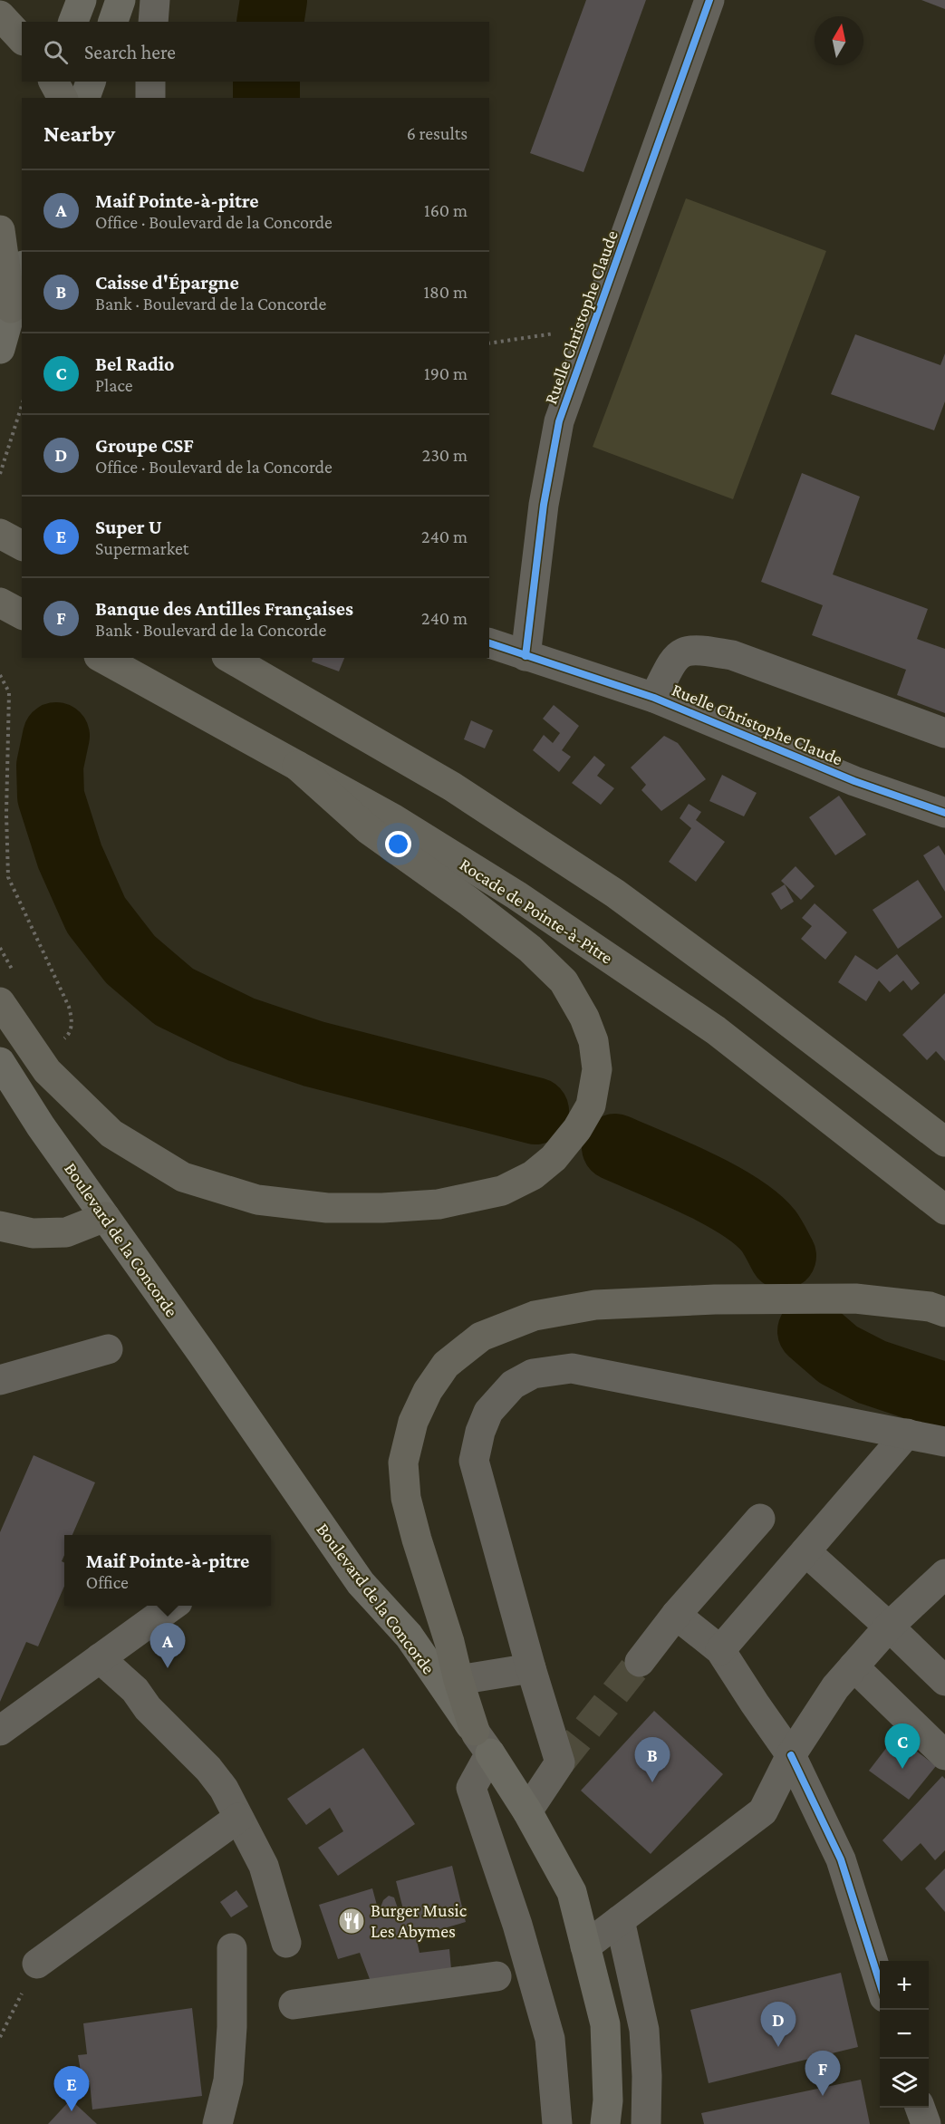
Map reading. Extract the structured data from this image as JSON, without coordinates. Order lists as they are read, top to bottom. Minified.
{"streets":{"highway":["Rocade de Pointe-à-Pitre"],"main road":["Boulevard de la Concorde"],"street":["Ruelle Christophe Claude"]},"places":{"restaurant":["Burger Music Les Abymes"]},"north":"top","page":{"search":"Search here","heading":["Nearby","6 results"],"list":[{"mark":"A","name":"Maif Pointe-à-pitre","note":"Office · Boulevard de la Concorde","value":"160 m"},{"mark":"B","name":"Caisse d'Épargne","note":"Bank · Boulevard de la Concorde","value":"180 m"},{"mark":"C","name":"Bel Radio","note":"Place","value":"190 m"},{"mark":"D","name":"Groupe CSF","note":"Office · Boulevard de la Concorde","value":"230 m"},{"mark":"E","name":"Super U","note":"Supermarket","value":"240 m"},{"mark":"F","name":"Banque des Antilles Françaises","note":"Bank · Boulevard de la Concorde","value":"240 m"}],"popup":["Maif Pointe-à-pitre","Office"],"pins":["A","C","B","D","F","E"],"map_buttons":["+","−"]}}
